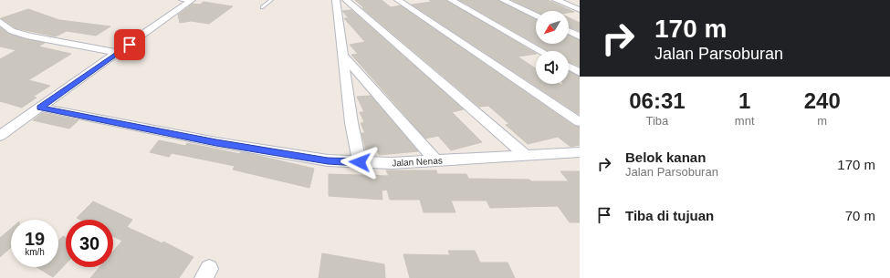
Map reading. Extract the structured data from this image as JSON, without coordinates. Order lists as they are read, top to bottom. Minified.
{"streets":{"street":["Jalan Nenas"]},"north":"bottom left","page":{"turn":["170 m","Jalan Parsoburan"],"eta":["06:31","Tiba","1","mnt","240","m"],"list":[{"name":"Belok kanan","note":"Jalan Parsoburan","value":"170 m"},{"name":"Tiba di tujuan","value":"70 m"}],"speed":"19 km/h","limit":"30"}}
